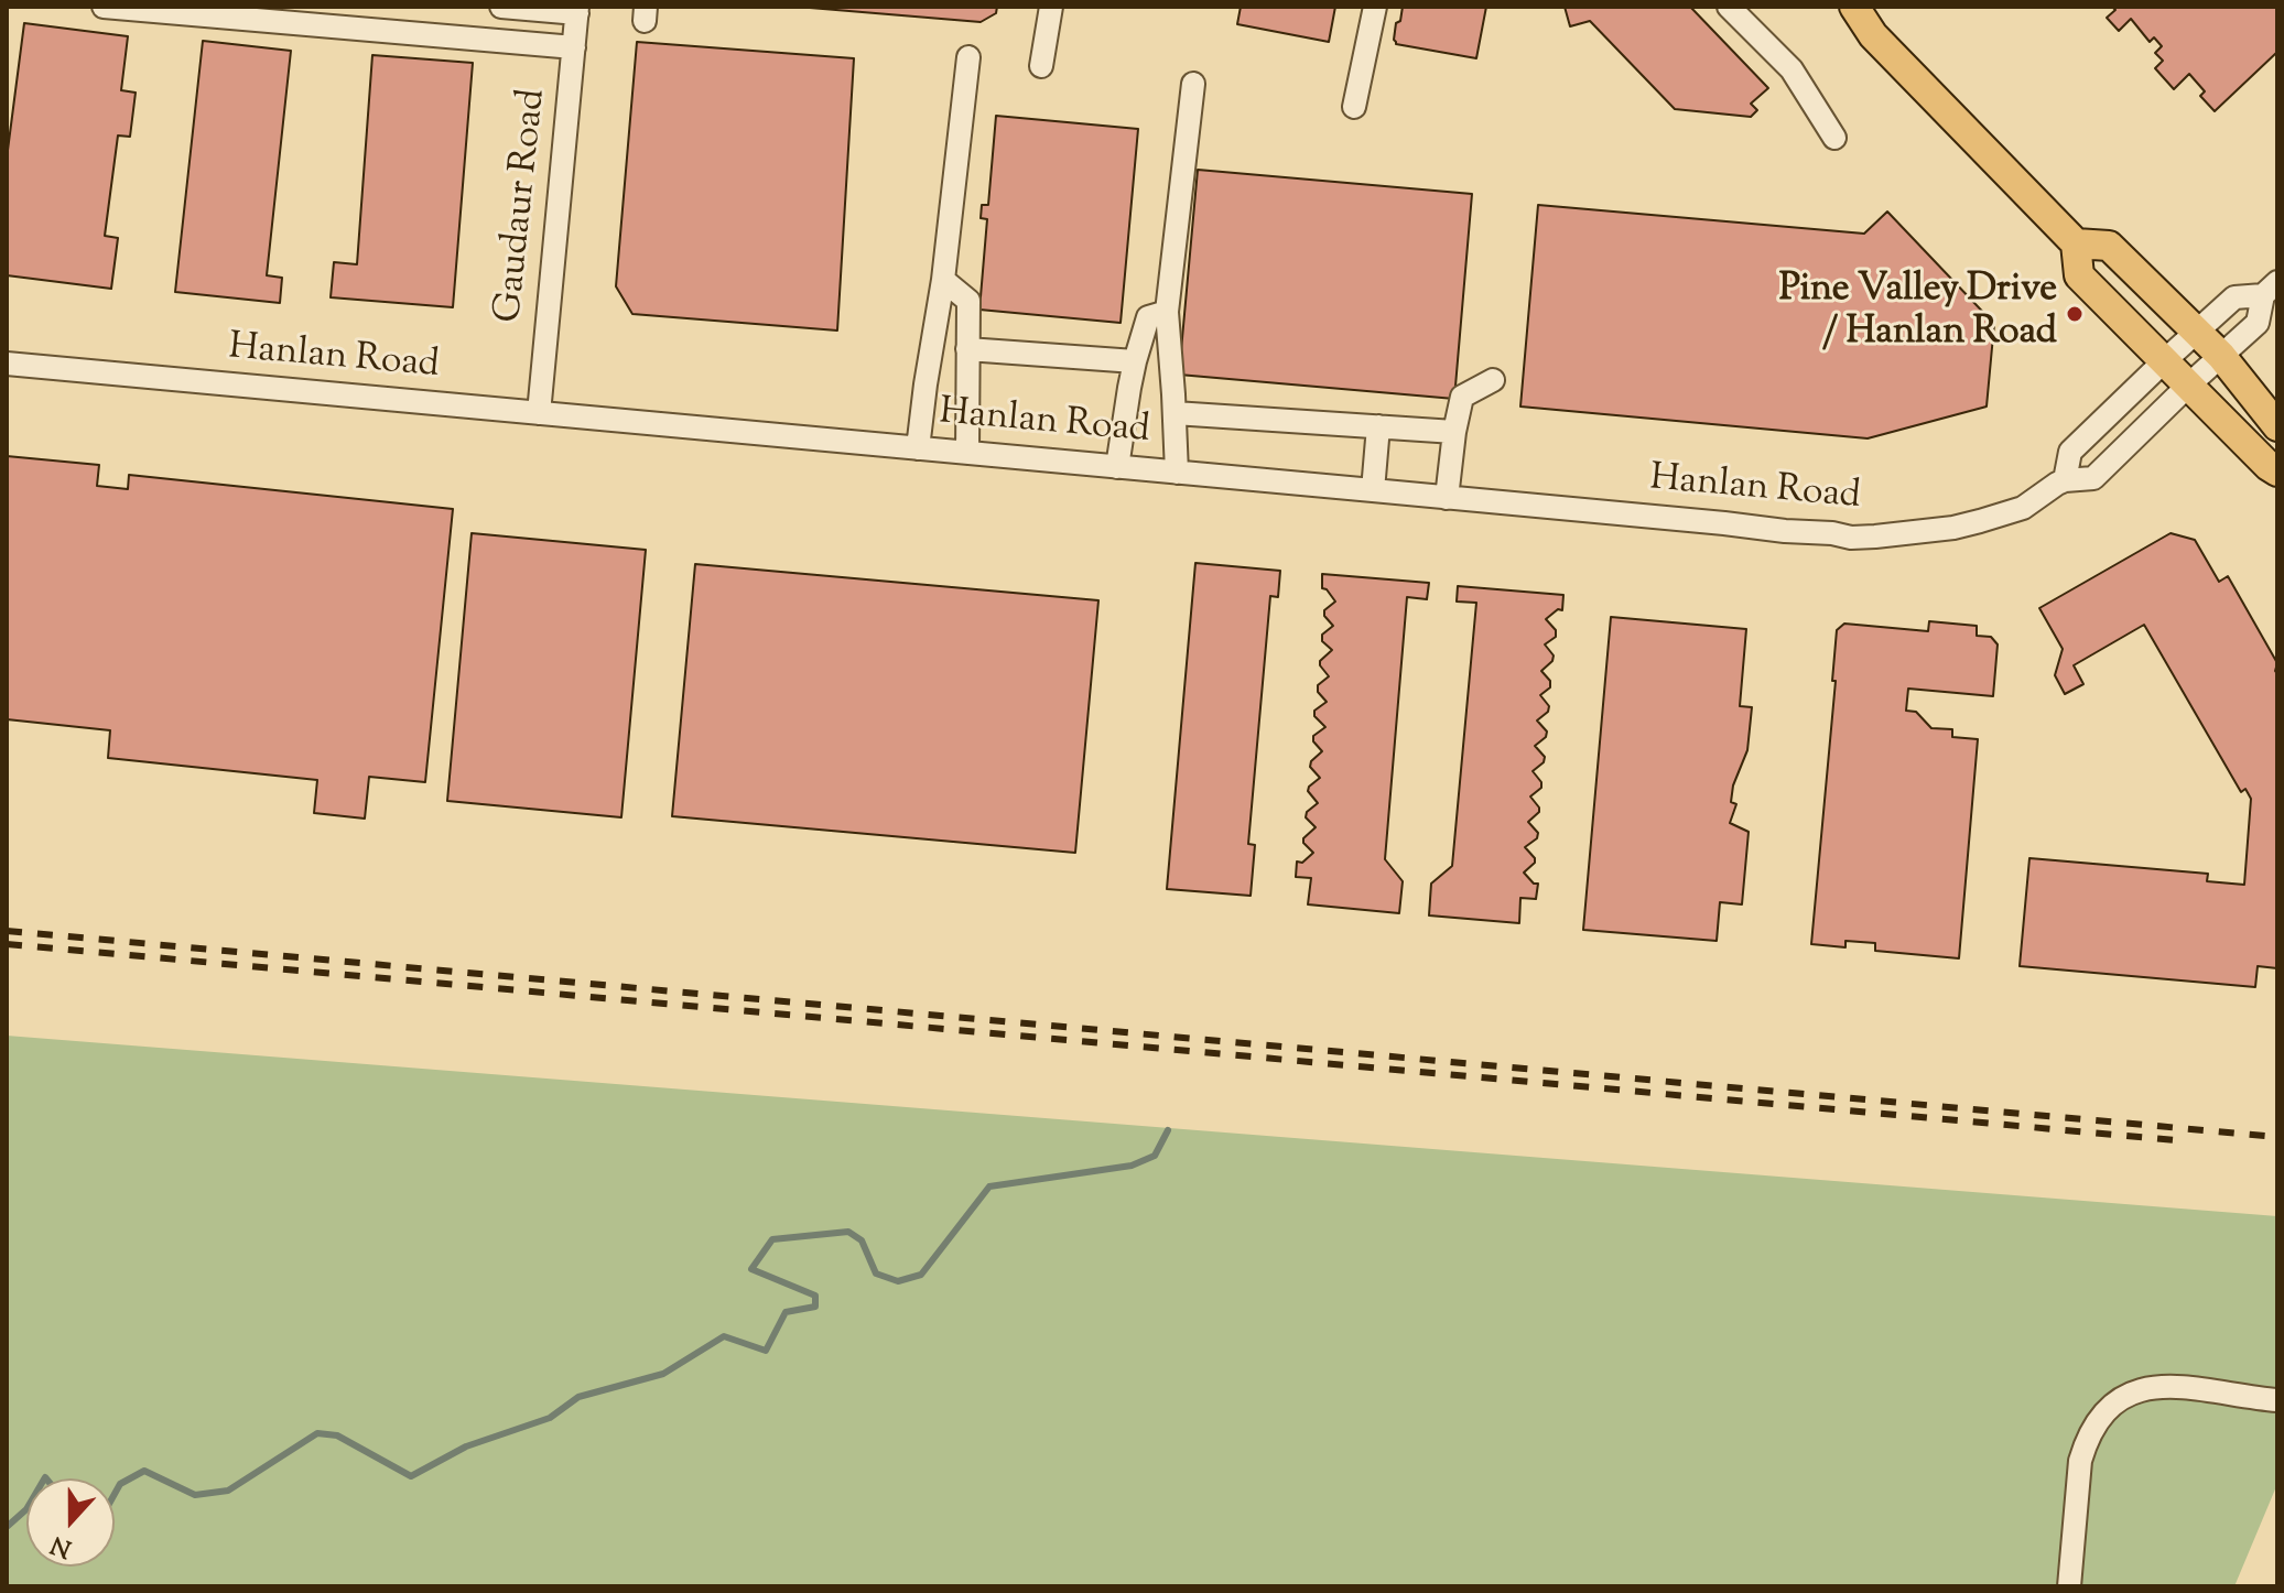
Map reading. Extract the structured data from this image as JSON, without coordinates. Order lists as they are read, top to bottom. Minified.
{"streets":{"street":["Gaudaur Road","Hanlan Road"]},"crossings":[["Gaudaur Road","Hanlan Road"]],"places":["Pine Valley Drive / Hanlan Road"],"north":"bottom"}
